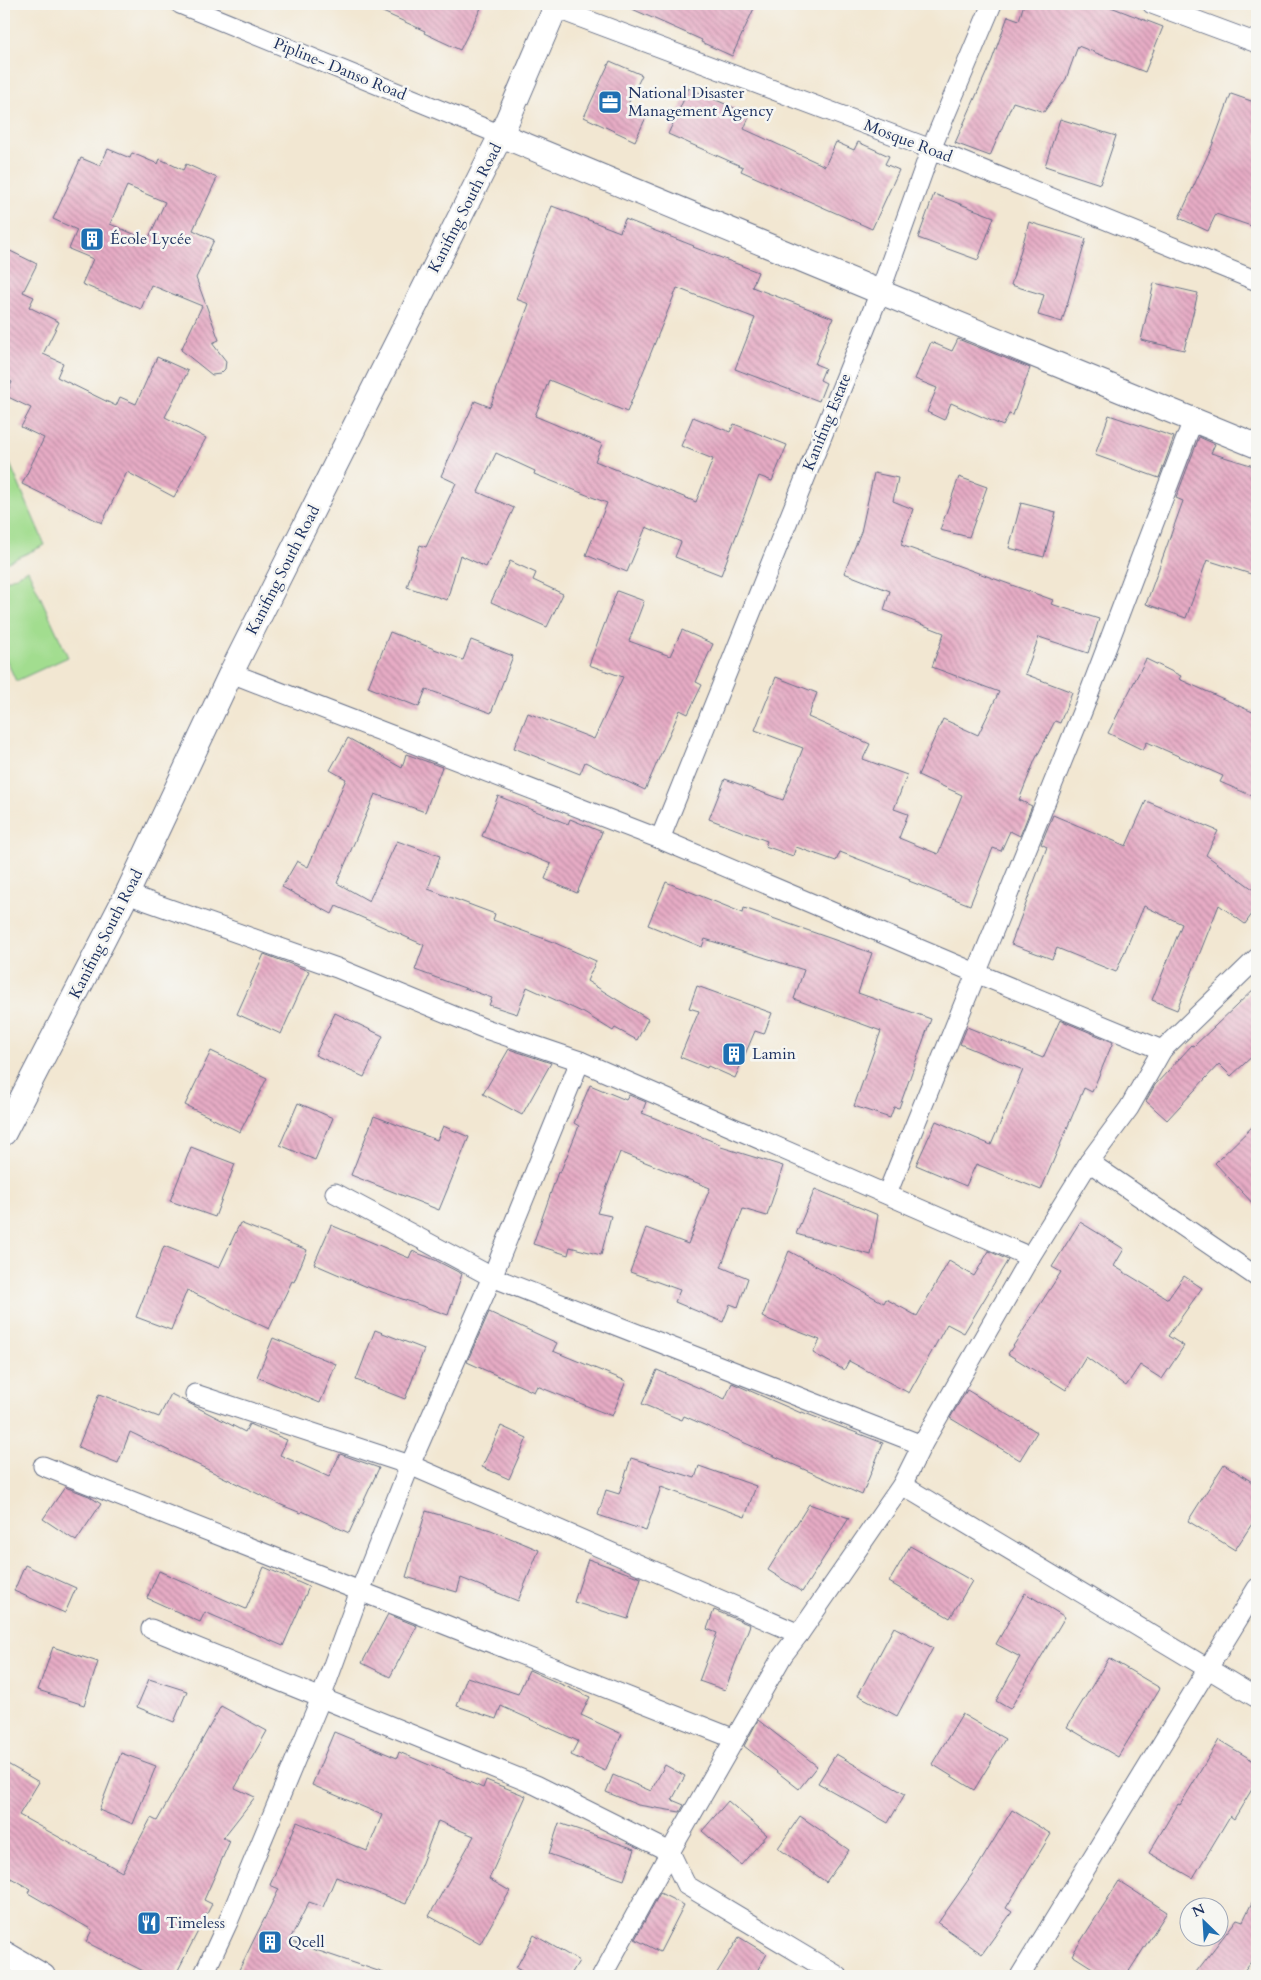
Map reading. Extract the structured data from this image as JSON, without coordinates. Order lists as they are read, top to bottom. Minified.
{"streets":{"street":["Pipline- Danso Road","Mosque Road","Kanifing South Road","Kanifing Estate"]},"crossings":[["Pipline- Danso Road","Kanifing South Road"],["Mosque Road","Kanifing South Road"],["Mosque Road","Kanifing Estate"]],"places":{"office":["National Disaster Management Agency"],"building":["École Lycée","Lamin","Qcell"],"restaurant":["Timeless"]},"north":"top left"}
